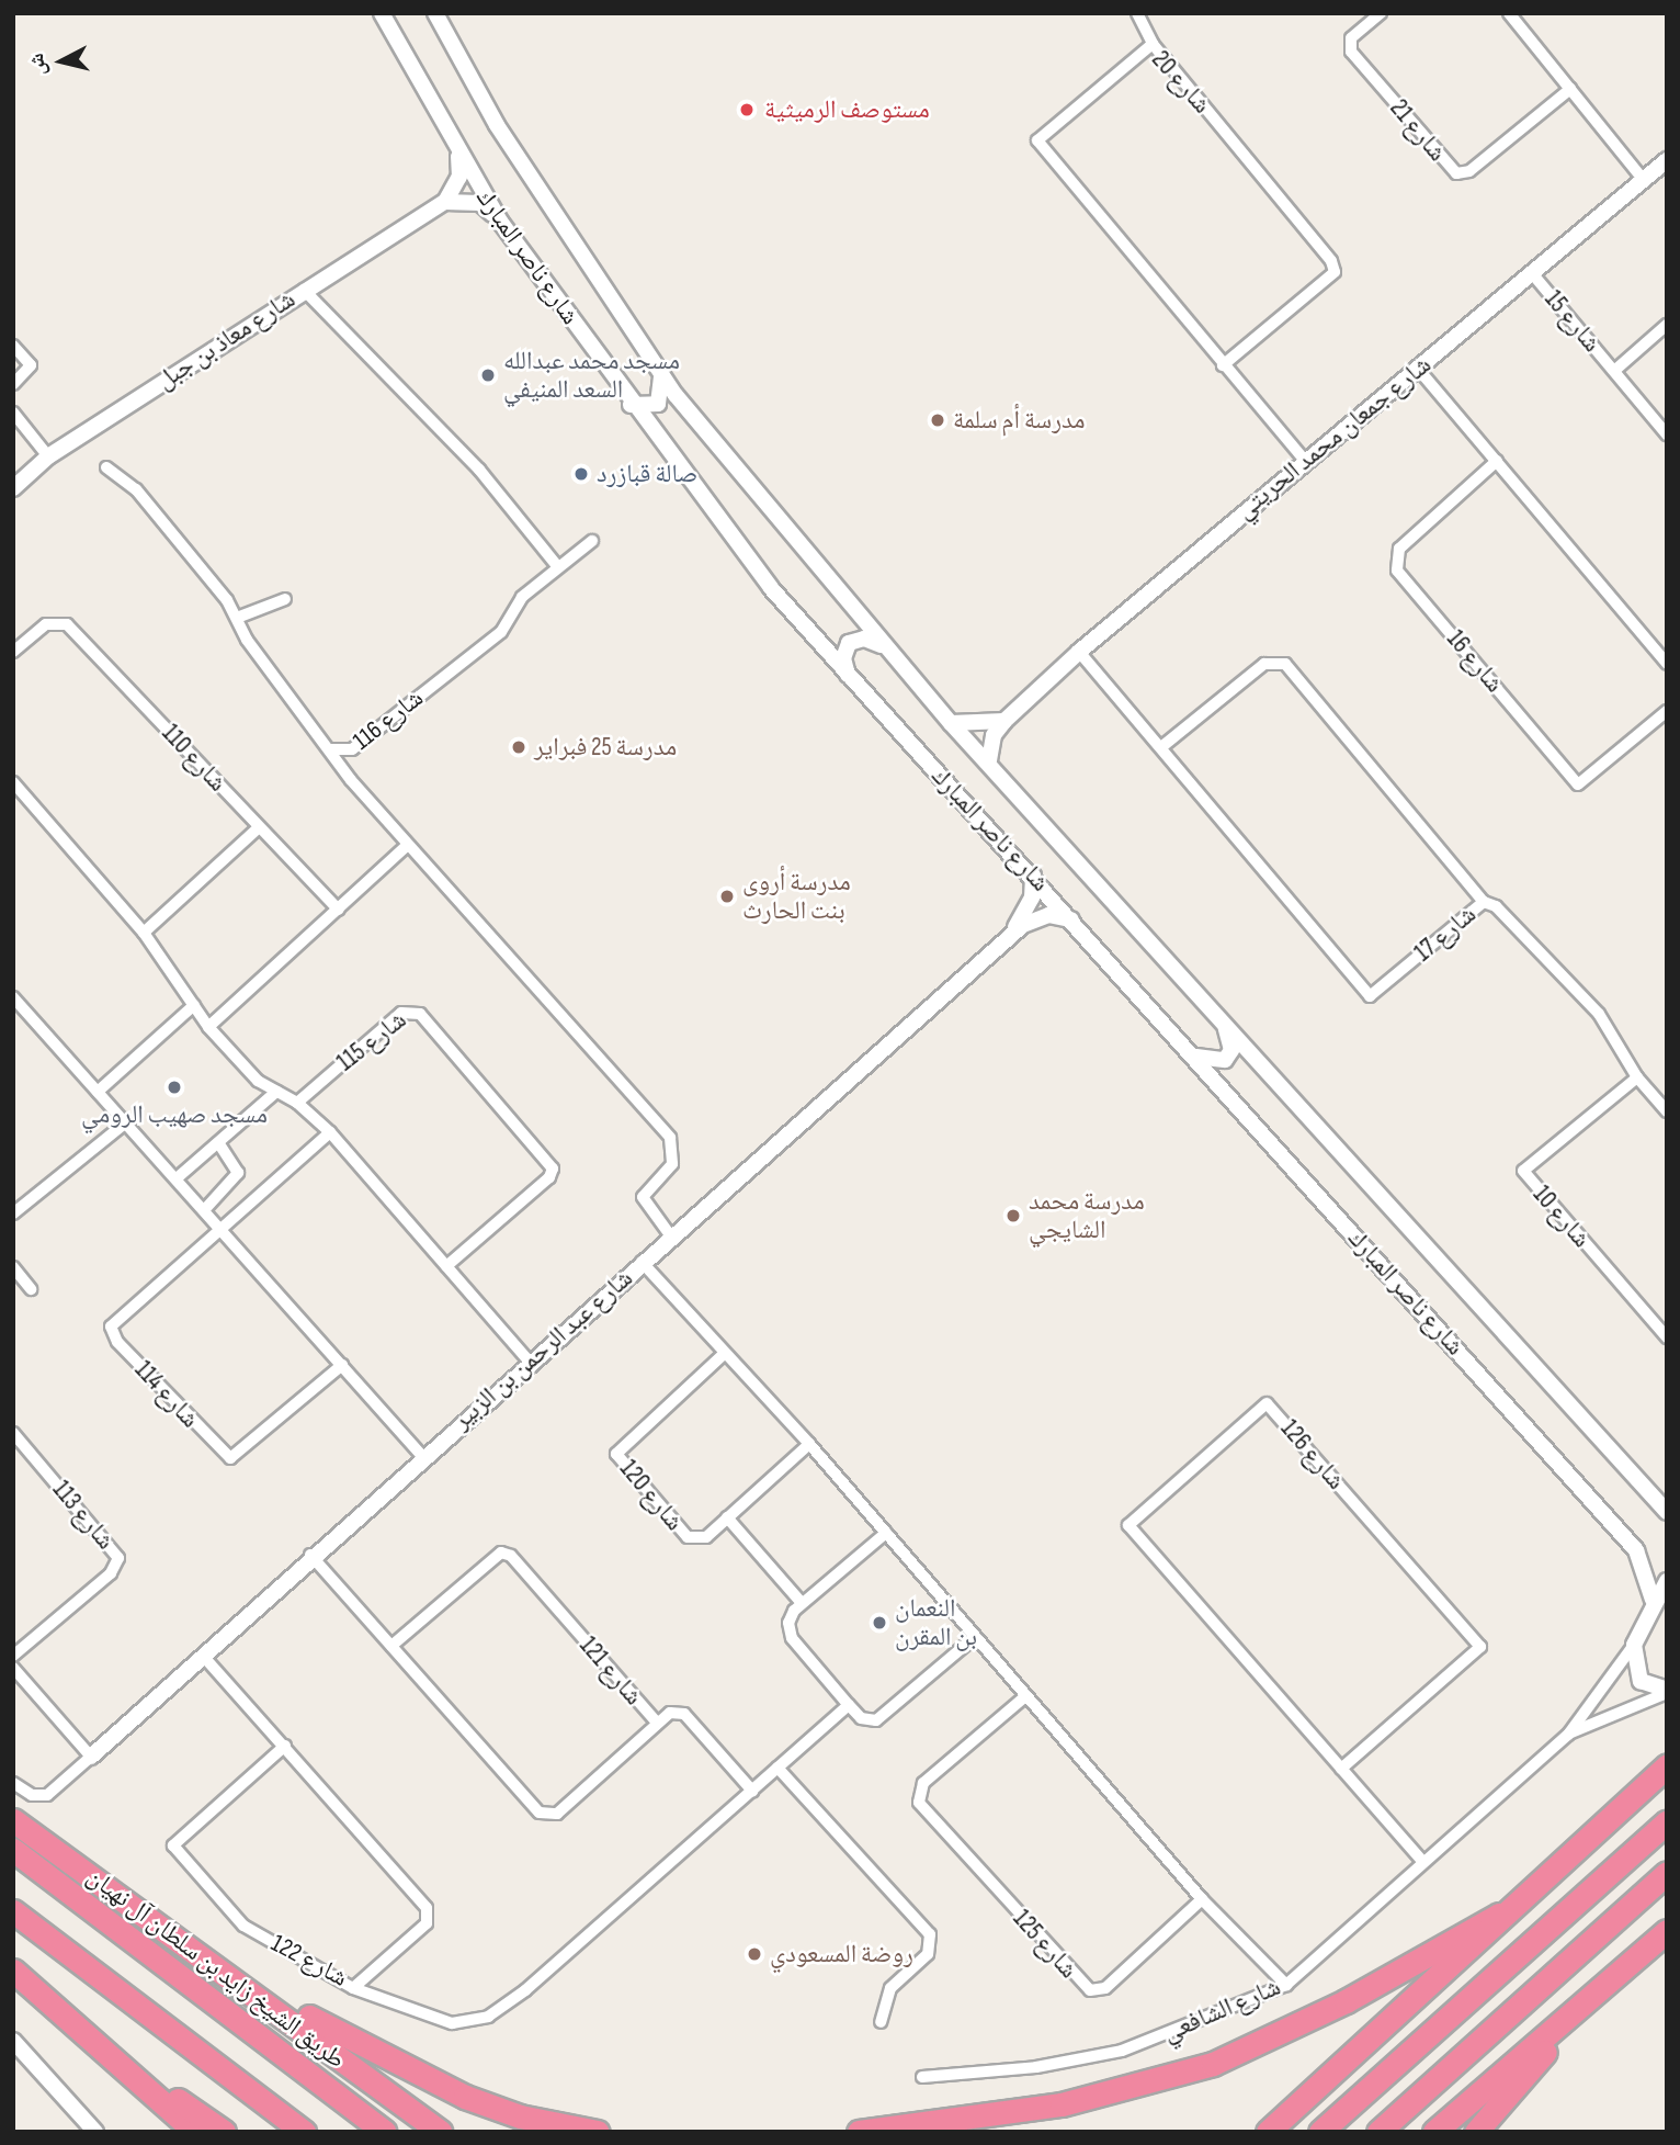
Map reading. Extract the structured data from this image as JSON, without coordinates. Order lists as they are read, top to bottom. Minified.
{"streets":{"highway":["طريق الشيخ زايد بن سلطان آل نهيان"],"street":["شارع 20","شارع 21","شارع ناصر المبارك","شارع 15","شارع معاذ بن جبل","شارع جمعان محمد الحريتي","شارع 16","شارع 116","شارع 110","شارع 17","شارع 115","شارع 10","شارع عبد الرحمن بن الزبير","شارع 114","شارع 126","شارع 120","شارع 113","شارع 121","شارع 125","شارع 122","شارع الشافعي"]},"crossings":[["شارع 20","شارع جمعان محمد الحريتي"],["شارع ناصر المبارك","شارع جمعان محمد الحريتي"],["شارع ناصر المبارك","شارع عبد الرحمن بن الزبير"],["شارع 15","شارع جمعان محمد الحريتي"],["شارع جمعان محمد الحريتي","شارع 17"],["شارع عبد الرحمن بن الزبير","شارع 121"],["شارع عبد الرحمن بن الزبير","شارع 122"],["شارع 126","شارع الشافعي"]],"places":["مستوصف الرميثية","مسجد محمد عبدالله السعد المنيفي","مدرسة أم سلمة","صالة قبازرد","مدرسة 25 فبراير","مدرسة أروى بنت الحارث","مسجد صهيب الرومي","مدرسة محمد الشايجي","النعمان بن المقرن","روضة المسعودي"],"north":"left"}
